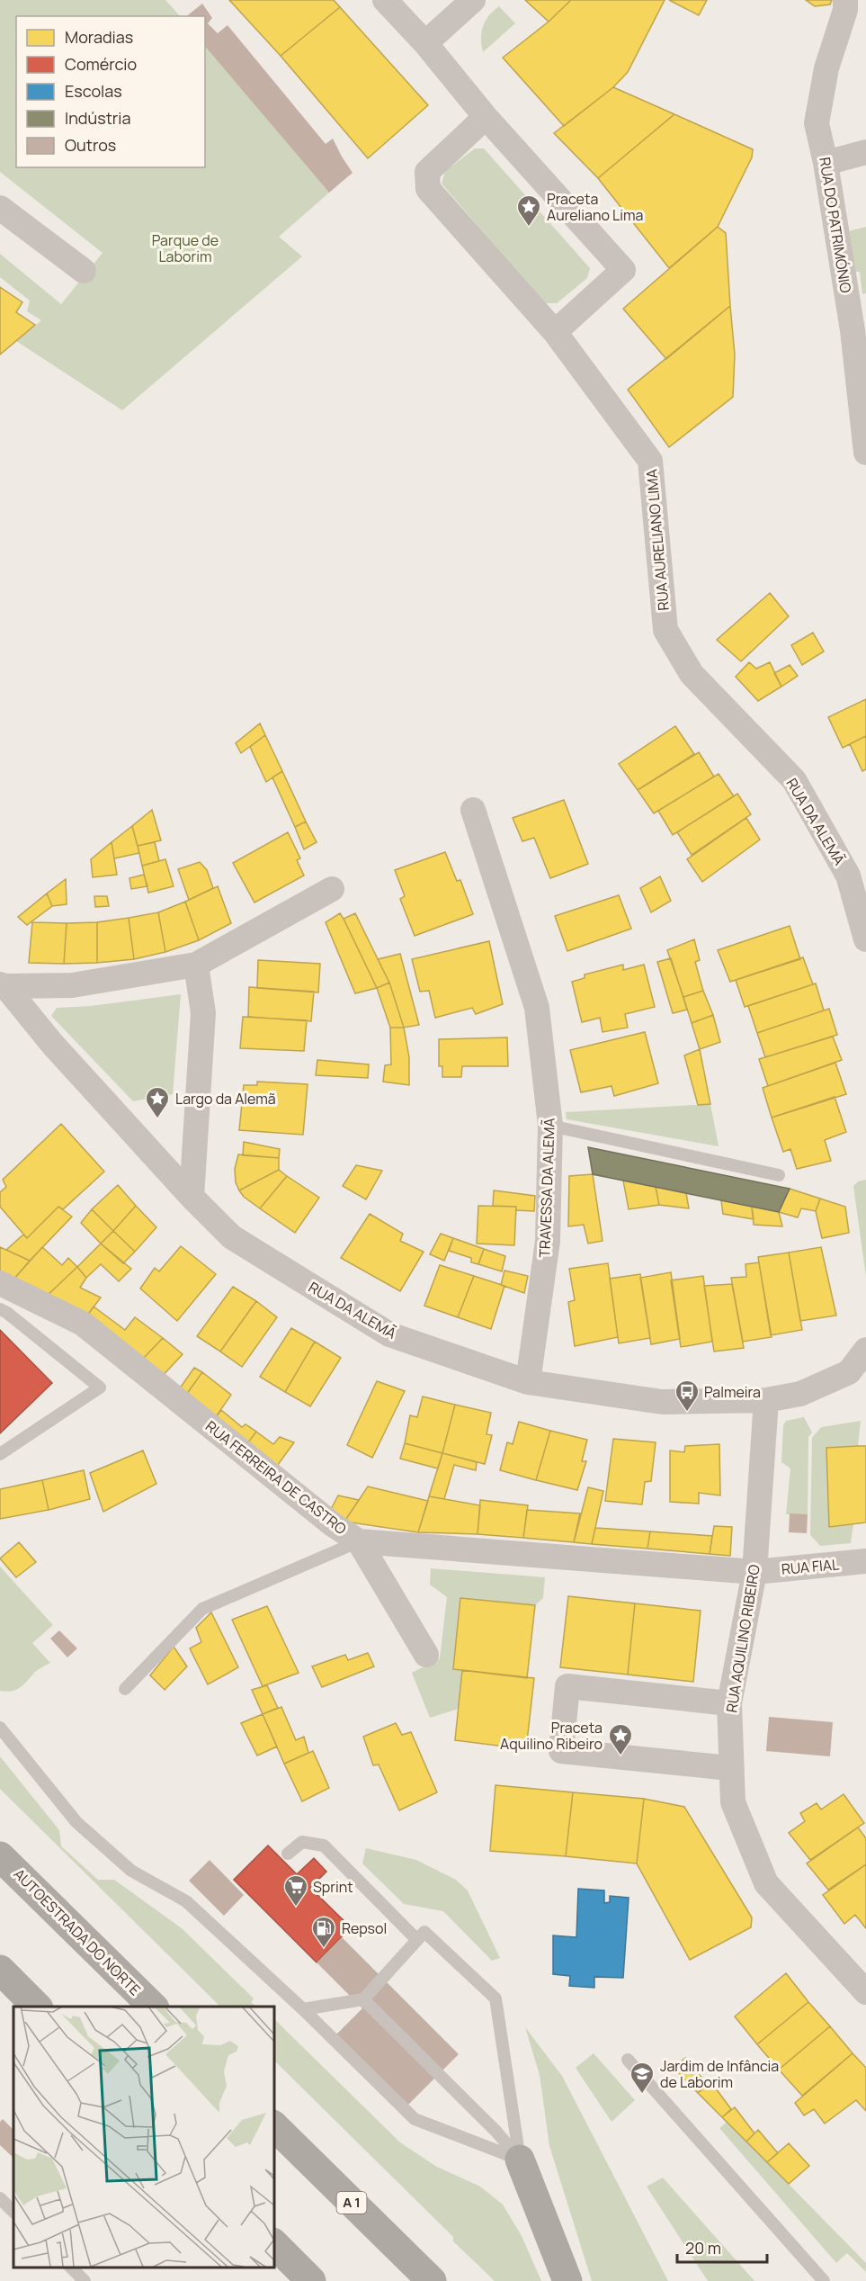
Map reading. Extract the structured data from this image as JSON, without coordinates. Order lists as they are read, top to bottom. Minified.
{"streets":{"highway":["AUTOESTRADA DO NORTE","A 1"],"street":["RUA DO PATRIMÓNIO","RUA AURELIANO LIMA","RUA DA ALEMÃ","TRAVESSA DA ALEMÃ","RUA FERREIRA DE CASTRO","RUA FIAL","RUA AQUILINO RIBEIRO"]},"crossings":[["RUA AURELIANO LIMA","RUA DA ALEMÃ"],["RUA DA ALEMÃ","TRAVESSA DA ALEMÃ"],["RUA DA ALEMÃ","RUA AQUILINO RIBEIRO"],["RUA FERREIRA DE CASTRO","RUA FIAL"],["RUA FERREIRA DE CASTRO","RUA AQUILINO RIBEIRO"],["RUA FIAL","RUA AQUILINO RIBEIRO"]],"parks":["Parque de Laborim"],"places":{"place":["Praceta Aureliano Lima","Largo da Alemã","Praceta Aquilino Ribeiro"],"bus stop":["Palmeira"],"supermarket":["Sprint"],"fuel station":["Repsol"],"school or university":["Jardim de Infância de Laborim"]},"legend":["Moradias","Comércio","Escolas","Indústria","Outros"],"scale_bar":"20 m"}
